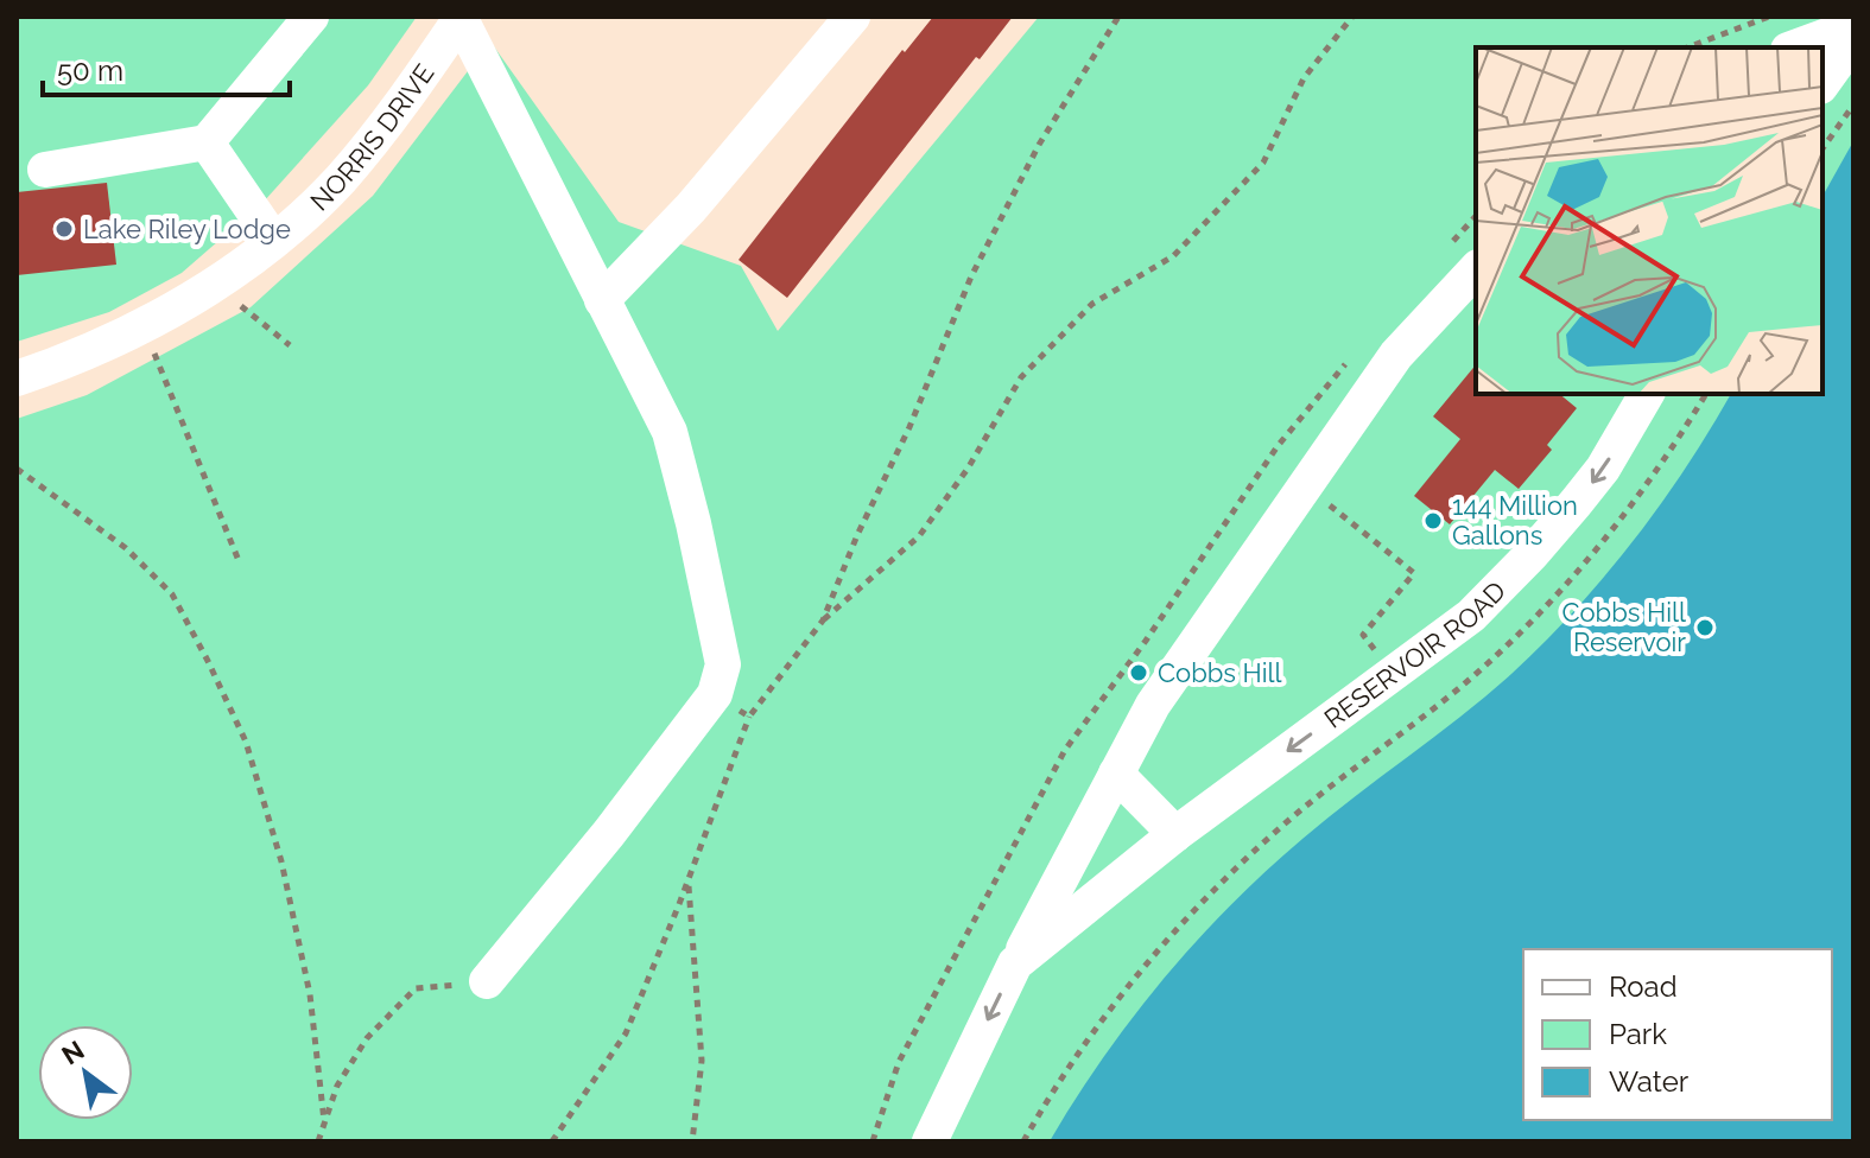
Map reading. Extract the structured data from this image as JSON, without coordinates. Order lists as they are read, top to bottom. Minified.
{"streets":{"street":["NORRIS DRIVE","RESERVOIR ROAD"]},"places":["Lake Riley Lodge","144 Million Gallons","Cobbs Hill Reservoir","Cobbs Hill"],"legend":["Road","Park","Water"],"scale_bar":"50 m","north":"top left"}
